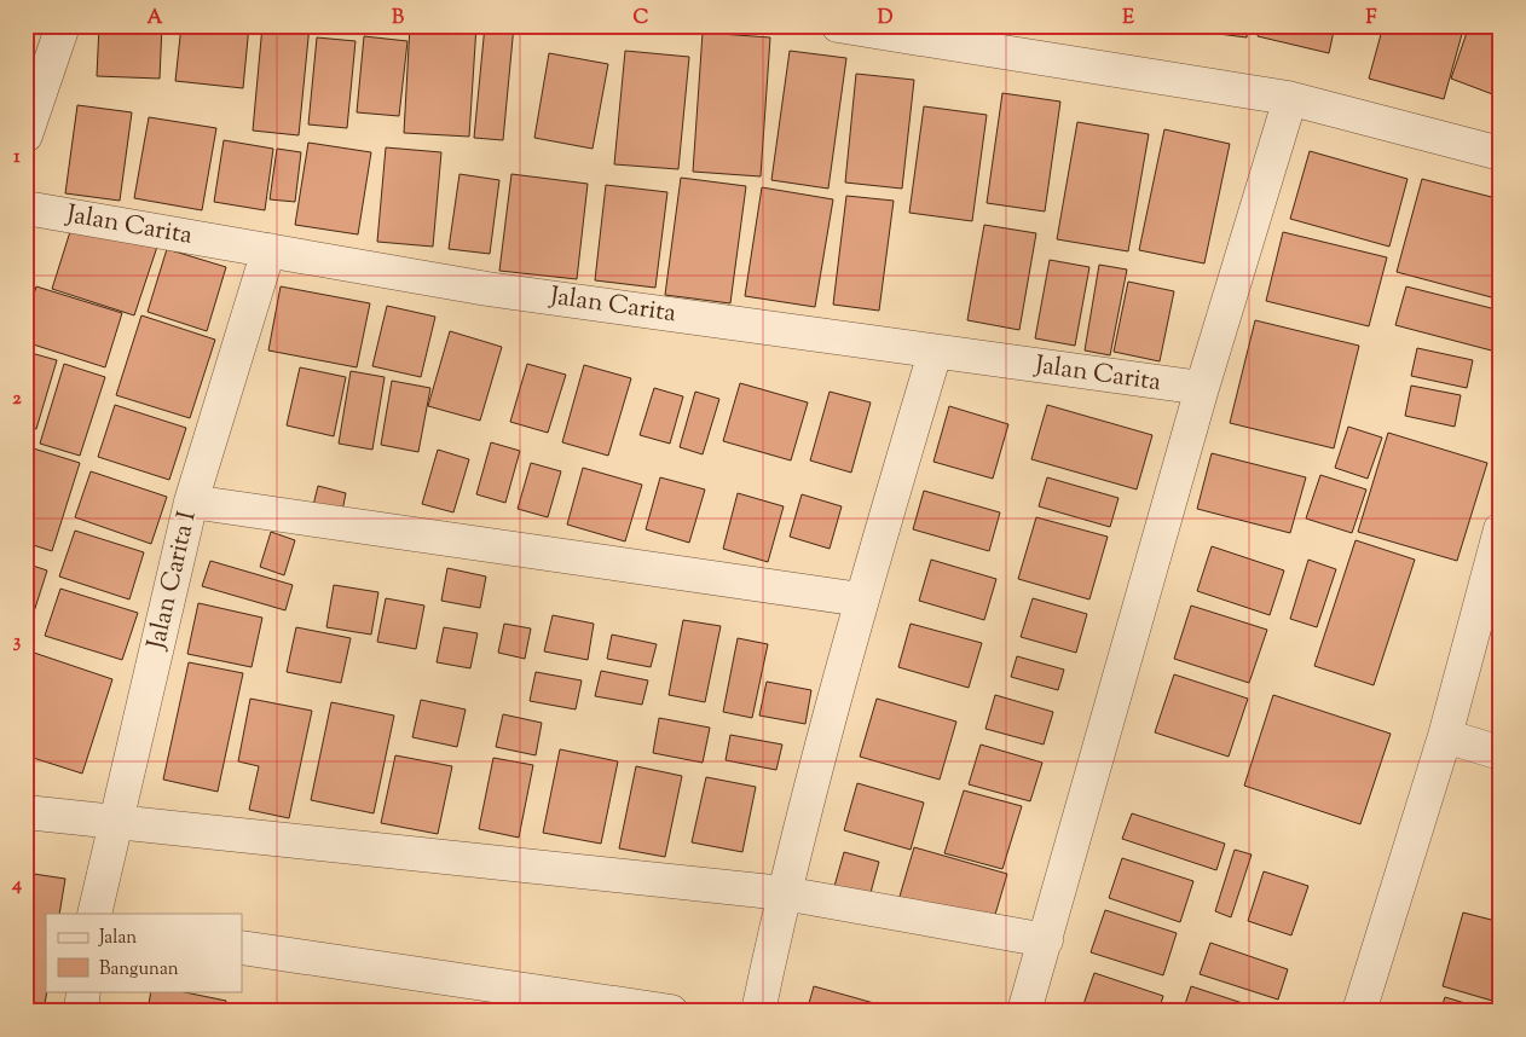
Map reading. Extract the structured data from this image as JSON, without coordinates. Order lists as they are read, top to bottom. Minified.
{"streets":{"street":["Jalan Carita","Jalan Carita I"]},"crossings":[["Jalan Carita","Jalan Carita I"]],"legend":["Jalan","Bangunan"],"grid":{"columns":["A","B","C","D","E","F"],"rows":["1","2","3","4"]}}
